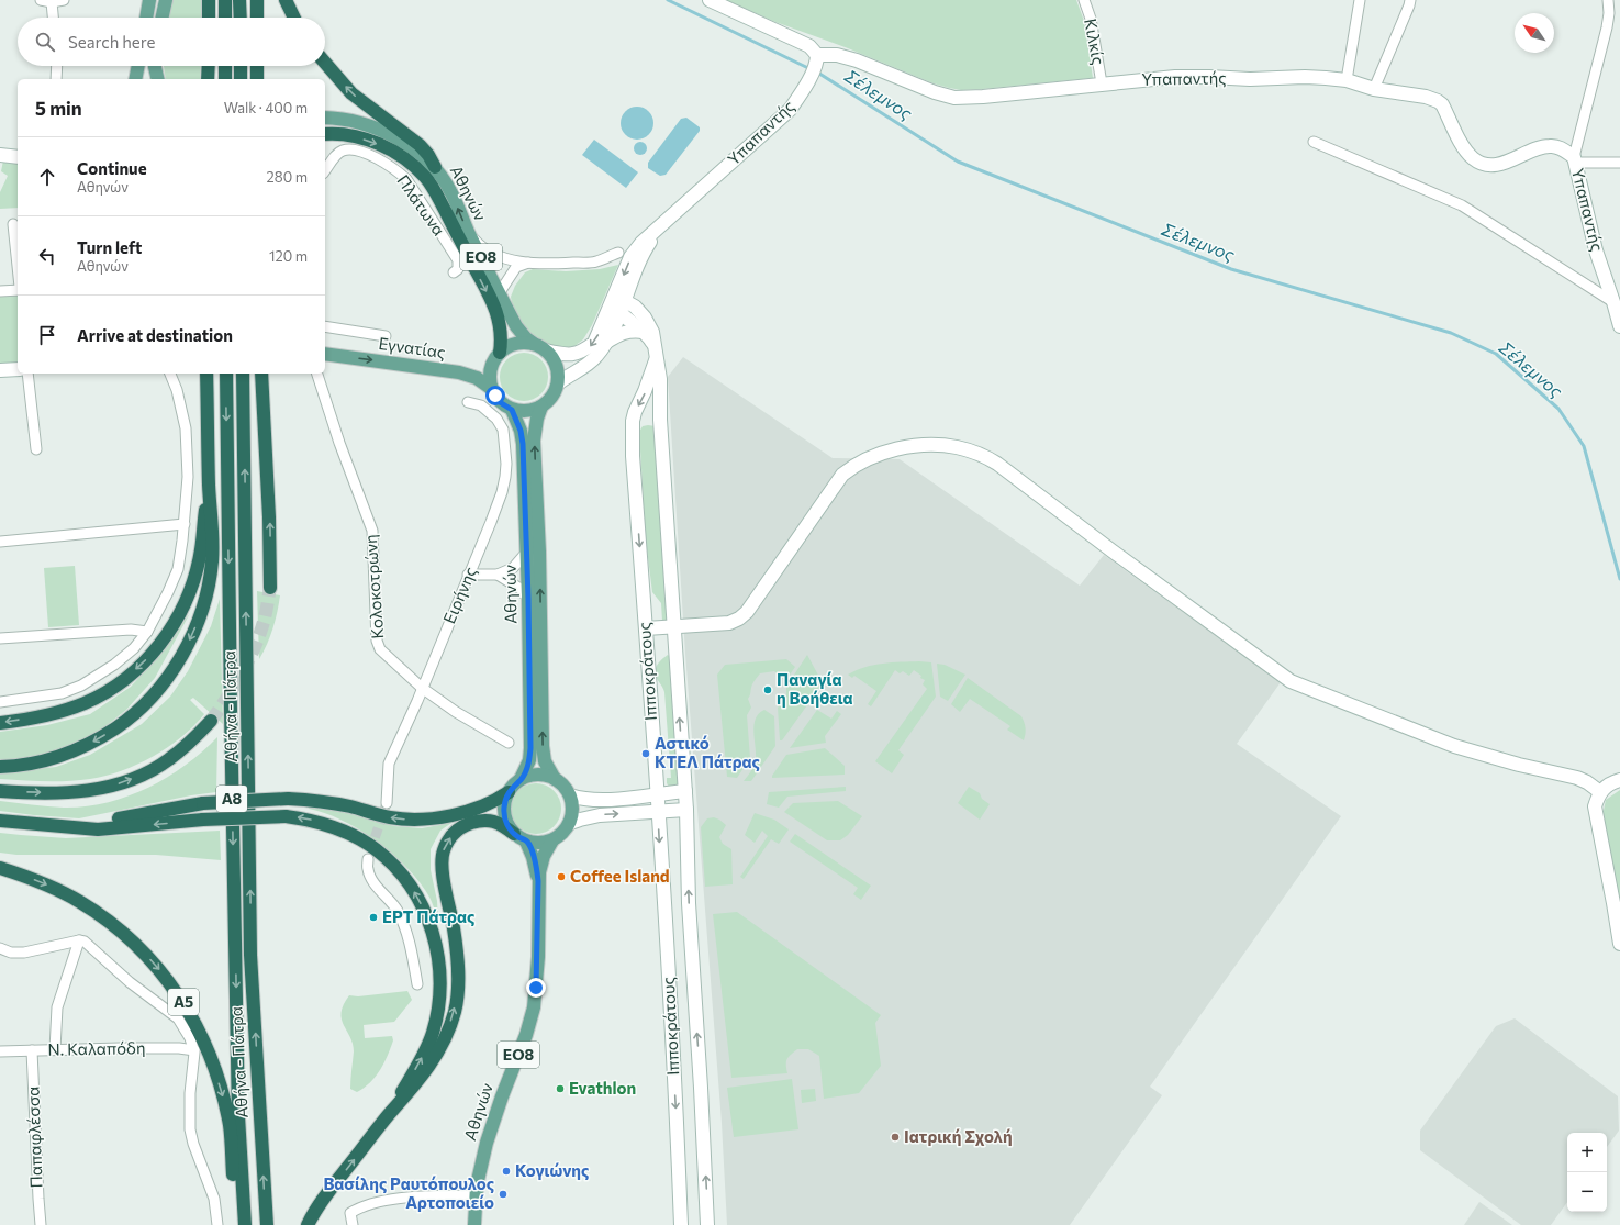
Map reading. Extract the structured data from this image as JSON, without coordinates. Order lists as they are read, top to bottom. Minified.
{"streets":{"highway":["Αθήνα - Πάτρα","Α8","Α5"],"main road":["Αθηνών","ΕΟ8","Εγνατίας"],"street":["Κιλκίς","Υπαπαντής","Πλάτωνα","Κολοκοτρώνη","Ειρήνης","Ιπποκράτους","Ν. Καλαπόδη","Παπαφλέσσα"]},"crossings":[["Κιλκίς","Υπαπαντής"],["Υπαπαντής","Αθηνών"],["Υπαπαντής","Εγνατίας"],["Υπαπαντής","Ιπποκράτους"],["Αθηνών","Εγνατίας"],["Κολοκοτρώνη","Ειρήνης"],["Ν. Καλαπόδη","Παπαφλέσσα"]],"one_way":["Εγνατίας"],"water":["Σέλεμνος"],"places":["Παναγία η Βοήθεια","Αστικό ΚΤΕΛ Πάτρας","Coffee Island","ΕΡΤ Πάτρας","Evathlon","Ιατρική Σχολή","Κογιώνης","Βασίλης Ραυτόπουλος Αρτοποιείο"],"north":"top left","page":{"search":"Search here","heading":["5 min","Walk · 400 m"],"list":[["Continue","Αθηνών","280 m"],["Turn left","Αθηνών","120 m"],"Arrive at destination"],"map_buttons":["+","−"]}}
